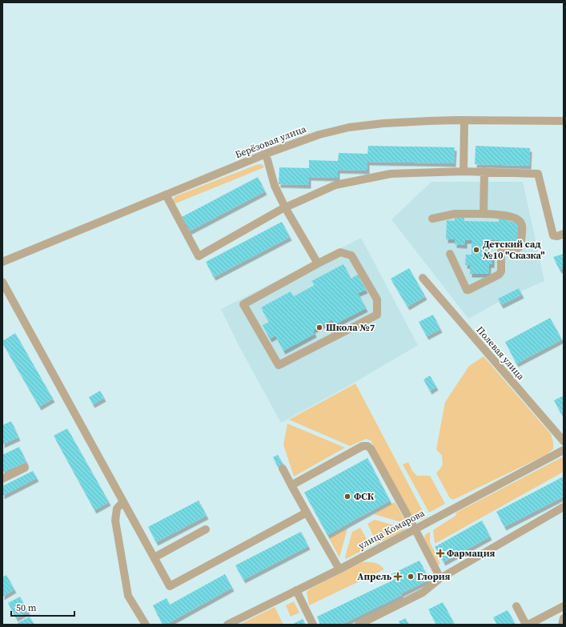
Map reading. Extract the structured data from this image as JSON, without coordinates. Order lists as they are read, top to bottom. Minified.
{"streets":{"street":["Берёзовая улица","Полевая улица","улица Комарова"]},"places":{"other":["Детский сад №10 \"Сказка\"","Школа №7","ФСК","Глория"],"health":["Фармация","Апрель"]},"scale_bar":"50 m"}
